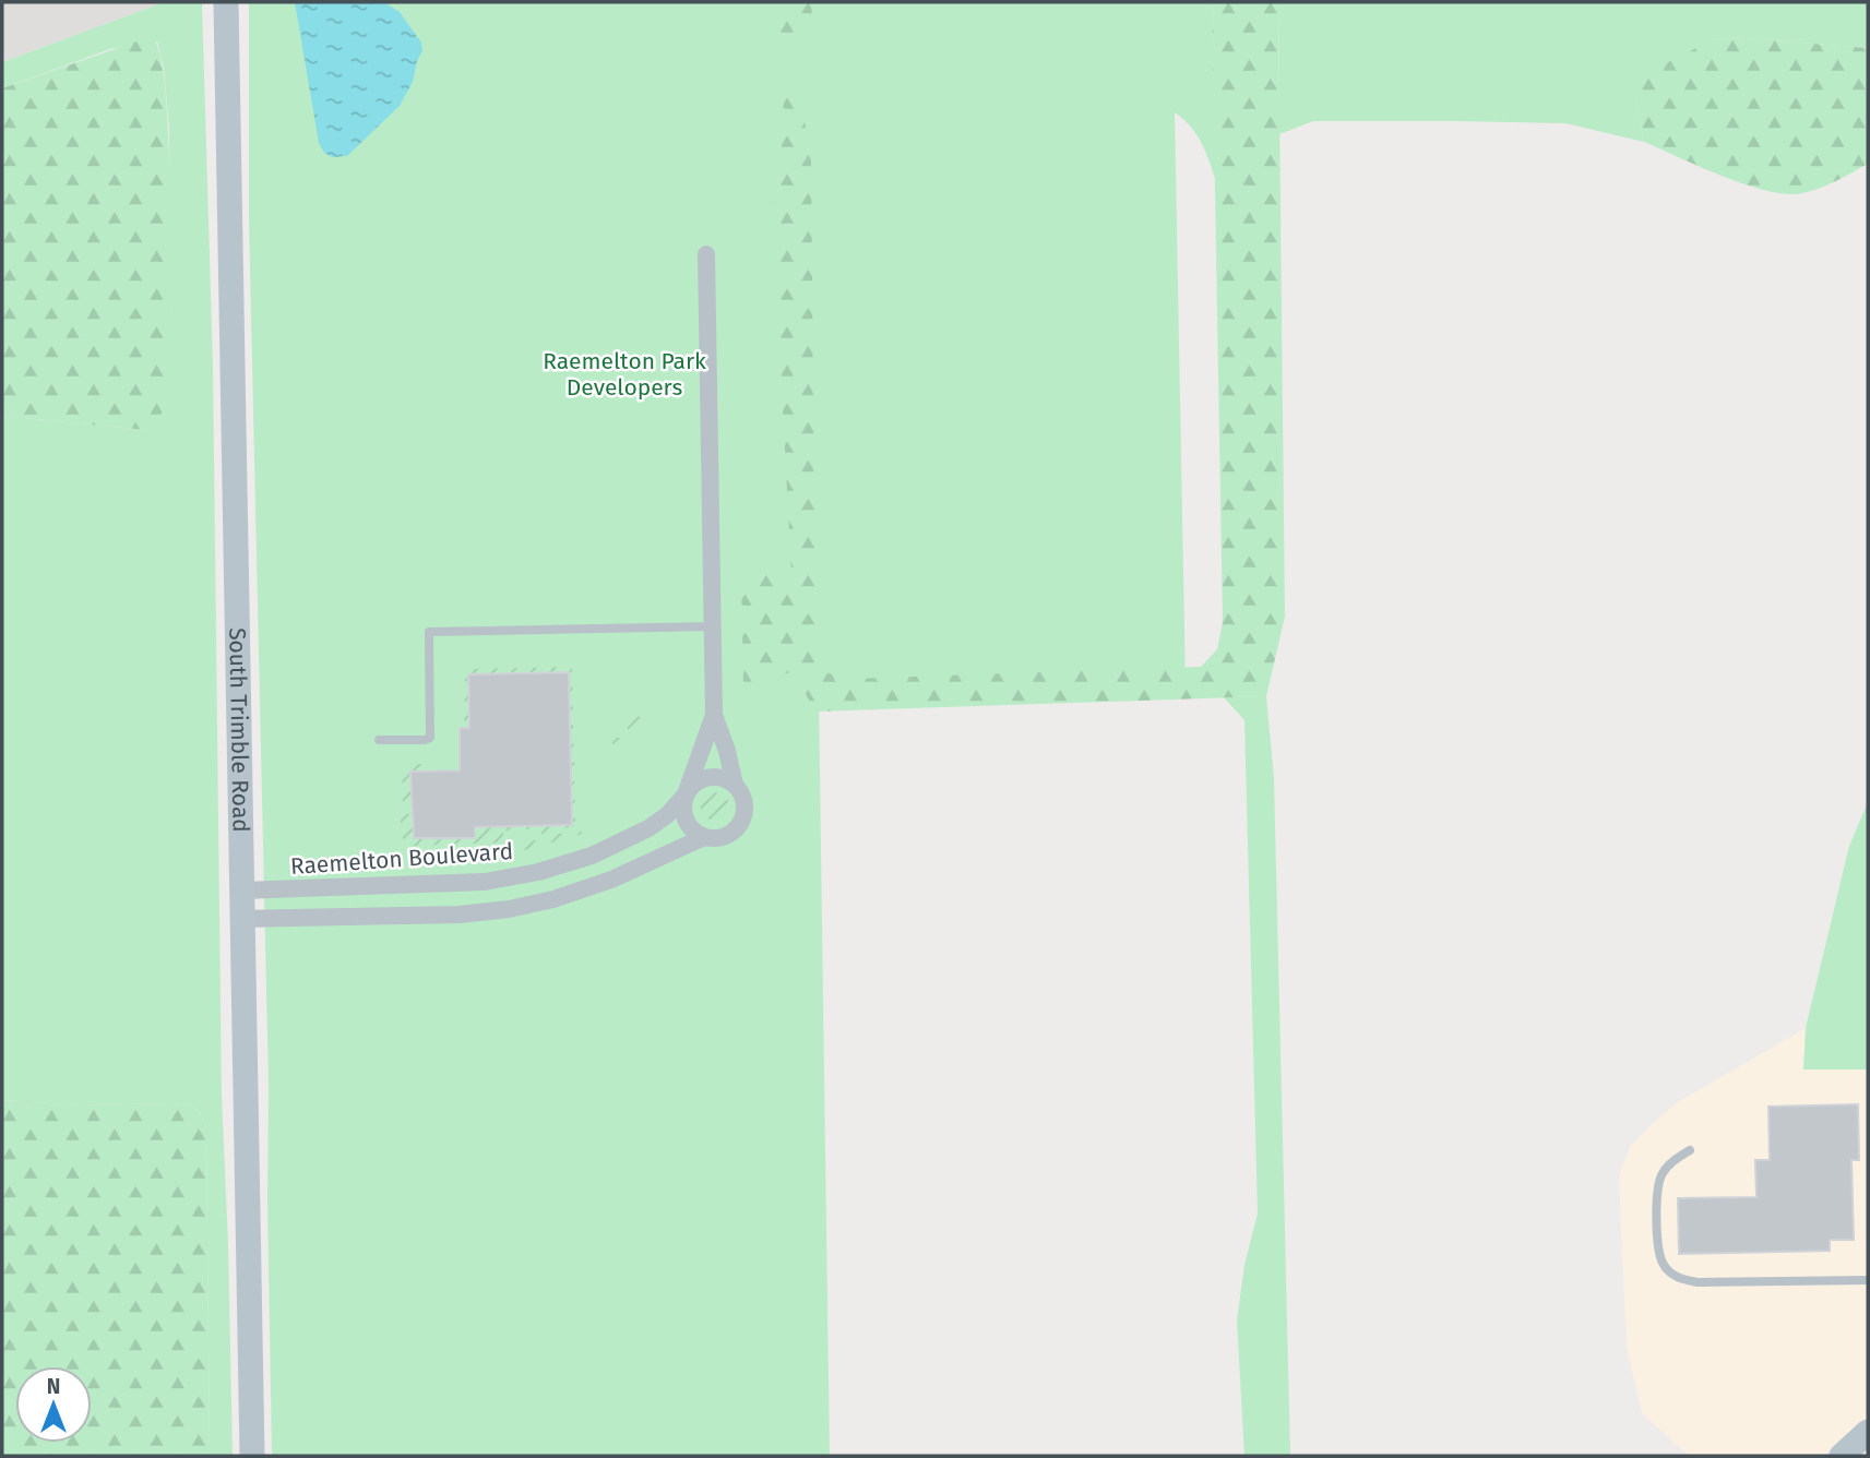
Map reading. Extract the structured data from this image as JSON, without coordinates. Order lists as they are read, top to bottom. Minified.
{"streets":{"main road":["South Trimble Road"],"street":["Raemelton Boulevard"]},"crossings":[["South Trimble Road","Raemelton Boulevard"]],"parks":["Raemelton Park Developers"],"north":"top"}
